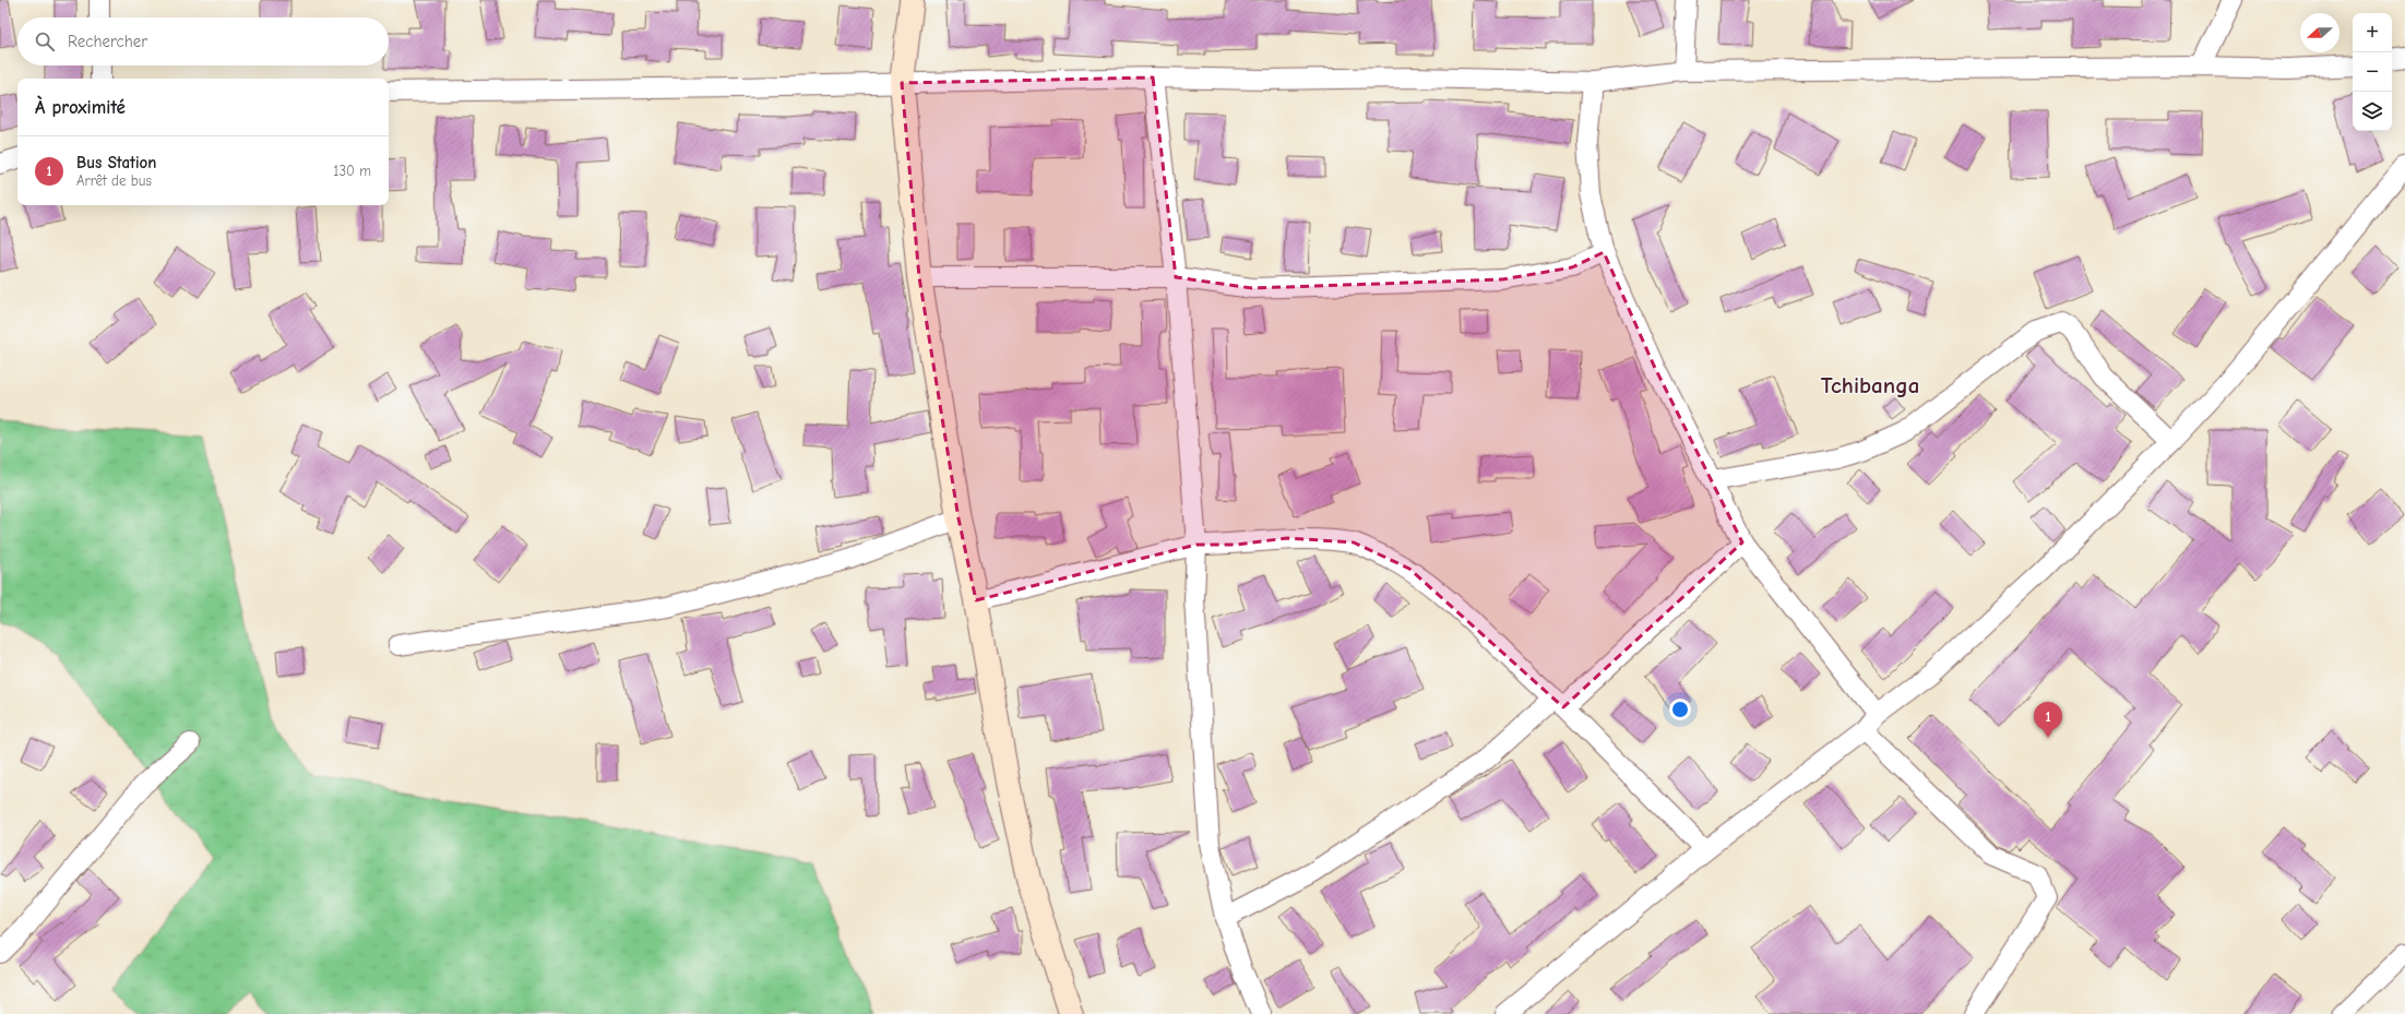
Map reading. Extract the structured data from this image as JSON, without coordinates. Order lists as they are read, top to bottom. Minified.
{"districts":["Tchibanga"],"north":"left","page":{"map_buttons":["+","−"],"search":"Rechercher","heading":"À proximité","list":[{"mark":"1","name":"Bus Station","note":"Arrêt de bus","value":"130 m"}],"pins":"1"}}
